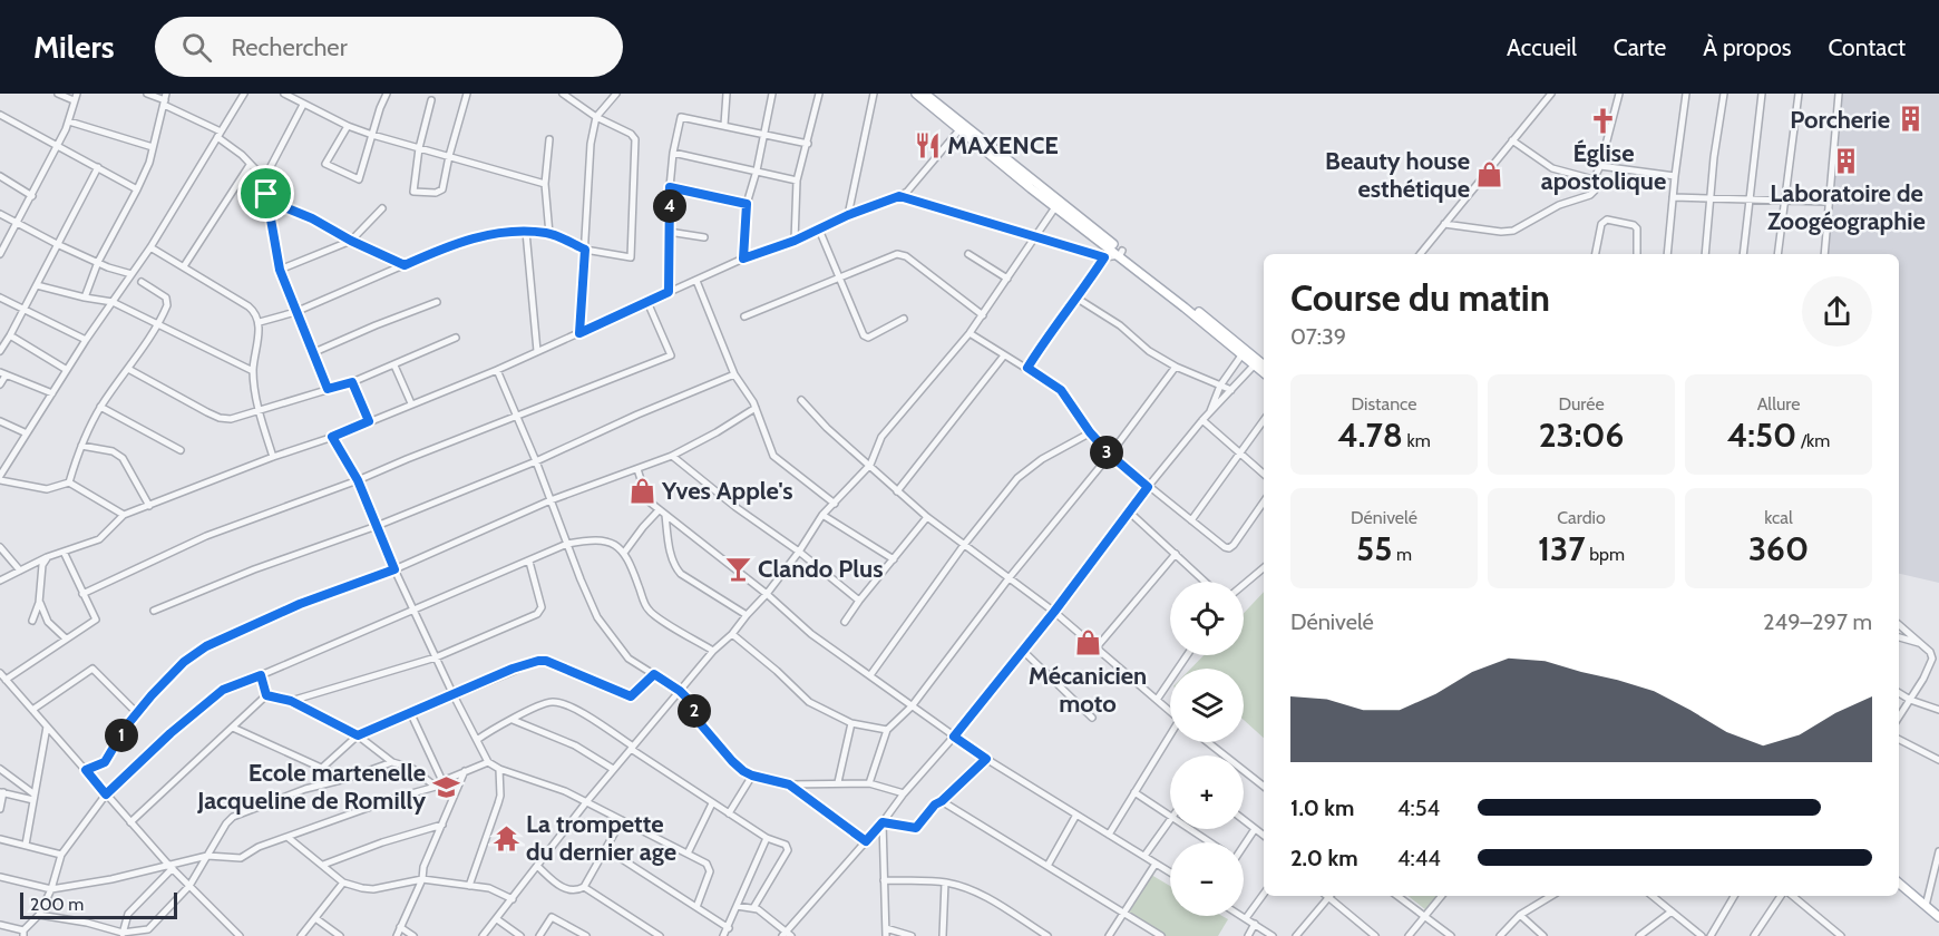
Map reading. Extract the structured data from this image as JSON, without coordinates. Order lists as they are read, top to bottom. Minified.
{"places":{"building":["Porcherie","Laboratoire de Zoogéographie"],"church":["Église apostolique"],"restaurant":["MAXENCE"],"shop":["Beauty house esthétique","Yves Apple's","Mécanicien moto"],"bar":["Clando Plus"],"school or university":["Ecole martenelle Jacqueline de Romilly"],"temple":["La trompette du dernier age"]},"scale_bar":"200 m","page":{"header":"Milers","search":"Rechercher","nav":["Accueil","Carte","À propos","Contact"],"pins":["4","3","2","1"],"heading":["Course du matin","07:39"],"stats":[["Distance","4.78 km"],["Durée","23:06"],["Allure","4:50 /km"],["Dénivelé","55 m"],["Cardio","137 bpm"],["kcal","360"]],"map_buttons":["+","−"],"chart":["Dénivelé","249–297 m"],"list":[{"name":"1.0 km","note":"4:54"},{"name":"2.0 km","note":"4:44"}],"scale":"200 m"}}
